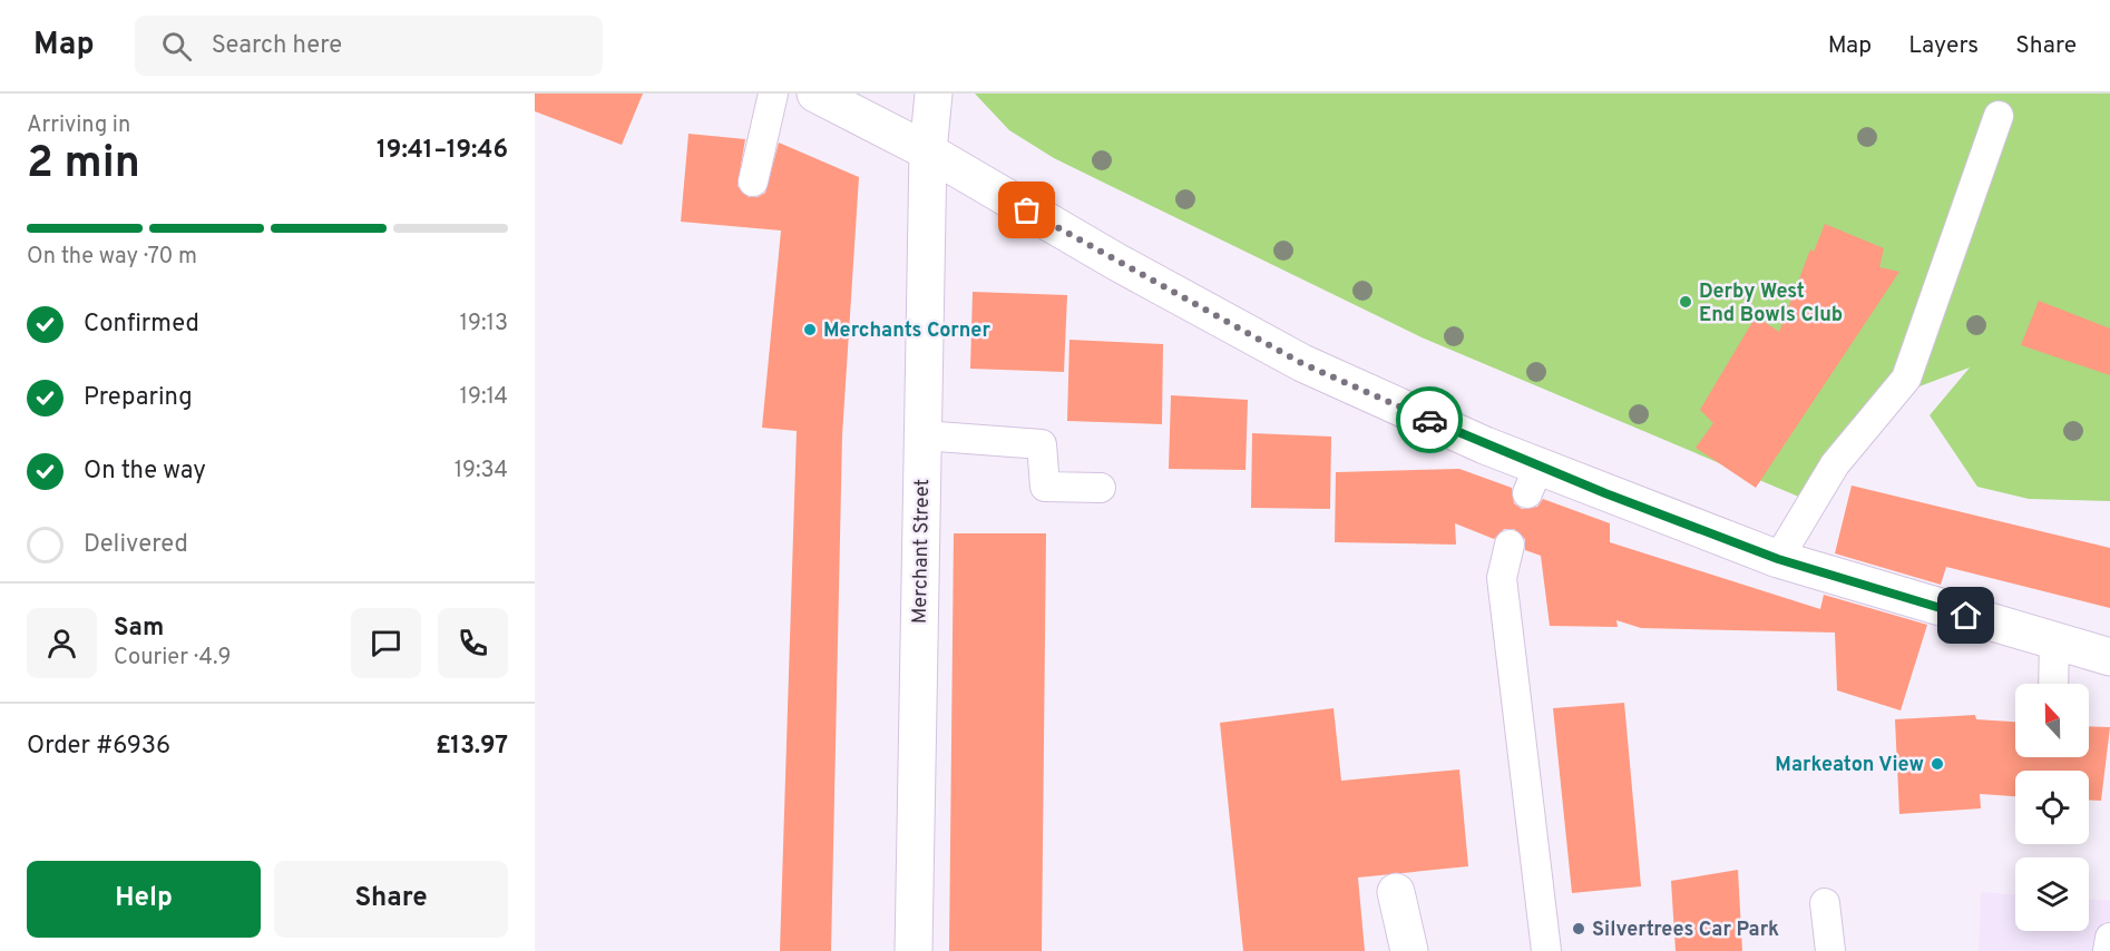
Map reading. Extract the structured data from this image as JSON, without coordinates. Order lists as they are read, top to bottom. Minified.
{"streets":{"street":["Merchant Street"]},"places":["Derby West End Bowls Club","Merchants Corner","Markeaton View","Silvertrees Car Park"],"north":"top","page":{"header":"Map","search":"Search here","nav":["Map","Layers","Share"],"heading":["2 min","Arriving in","19:41–19:46"],"panel":["Sam","Courier · 4.9","Order #6936","£13.97"],"bar":"On the way · 70 m","list":[["Confirmed","19:13"],["Preparing","19:14"],["On the way","19:34"],"Delivered"],"buttons":["Help","Share"]}}
